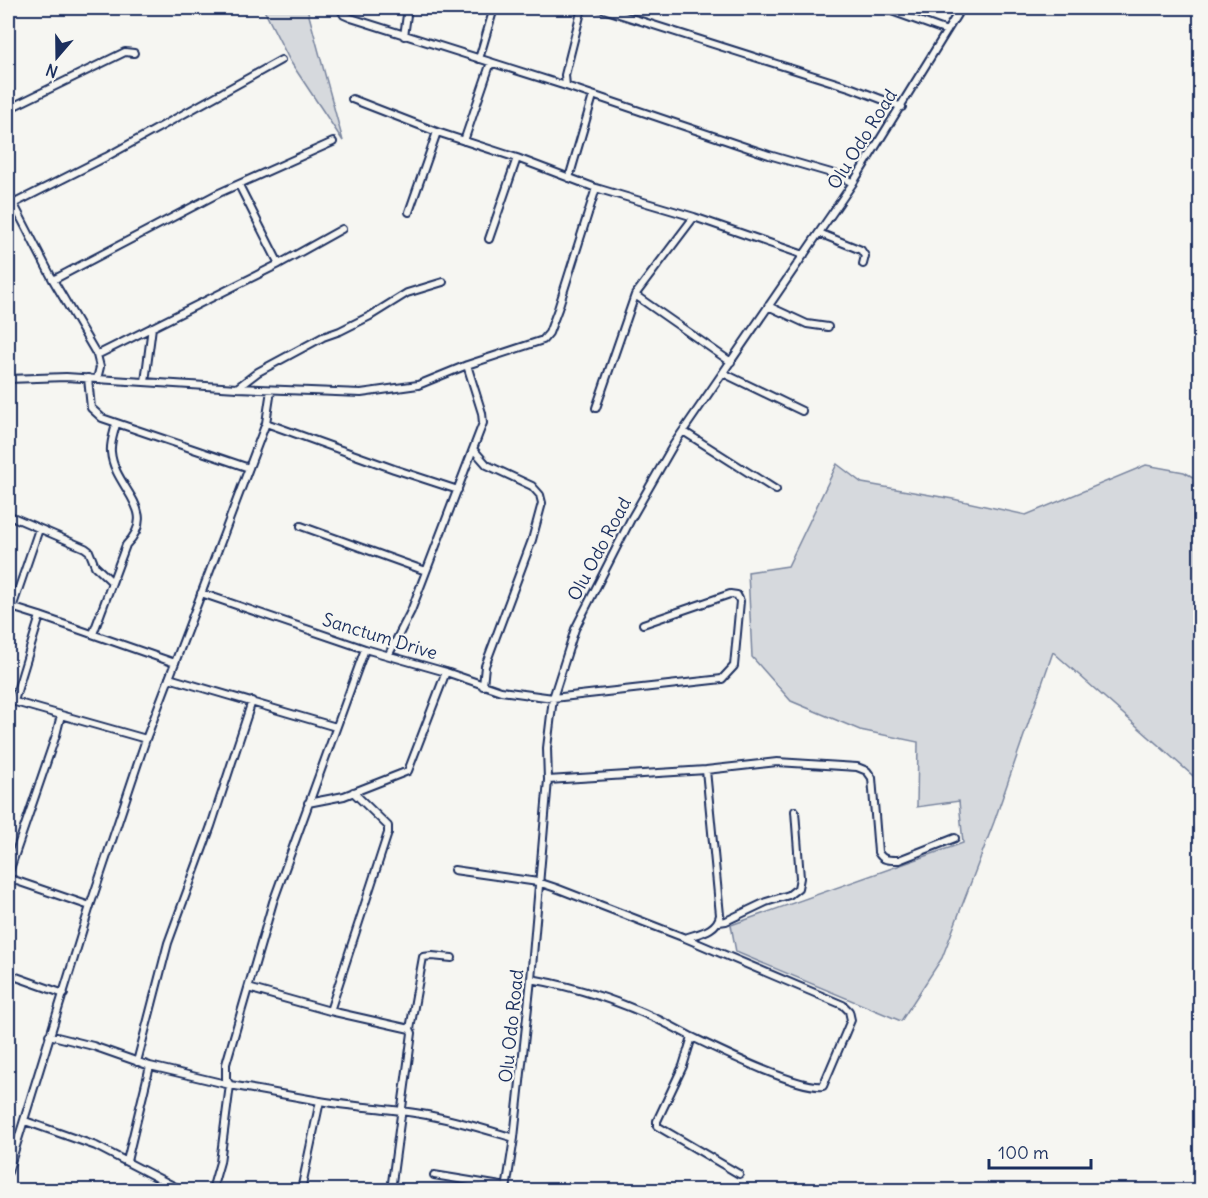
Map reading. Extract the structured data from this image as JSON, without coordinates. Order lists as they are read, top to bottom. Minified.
{"streets":{"street":["Olu Odo Road","Sanctum Drive"]},"crossings":[["Olu Odo Road","Sanctum Drive"]],"scale_bar":"100 m","north":"bottom"}
